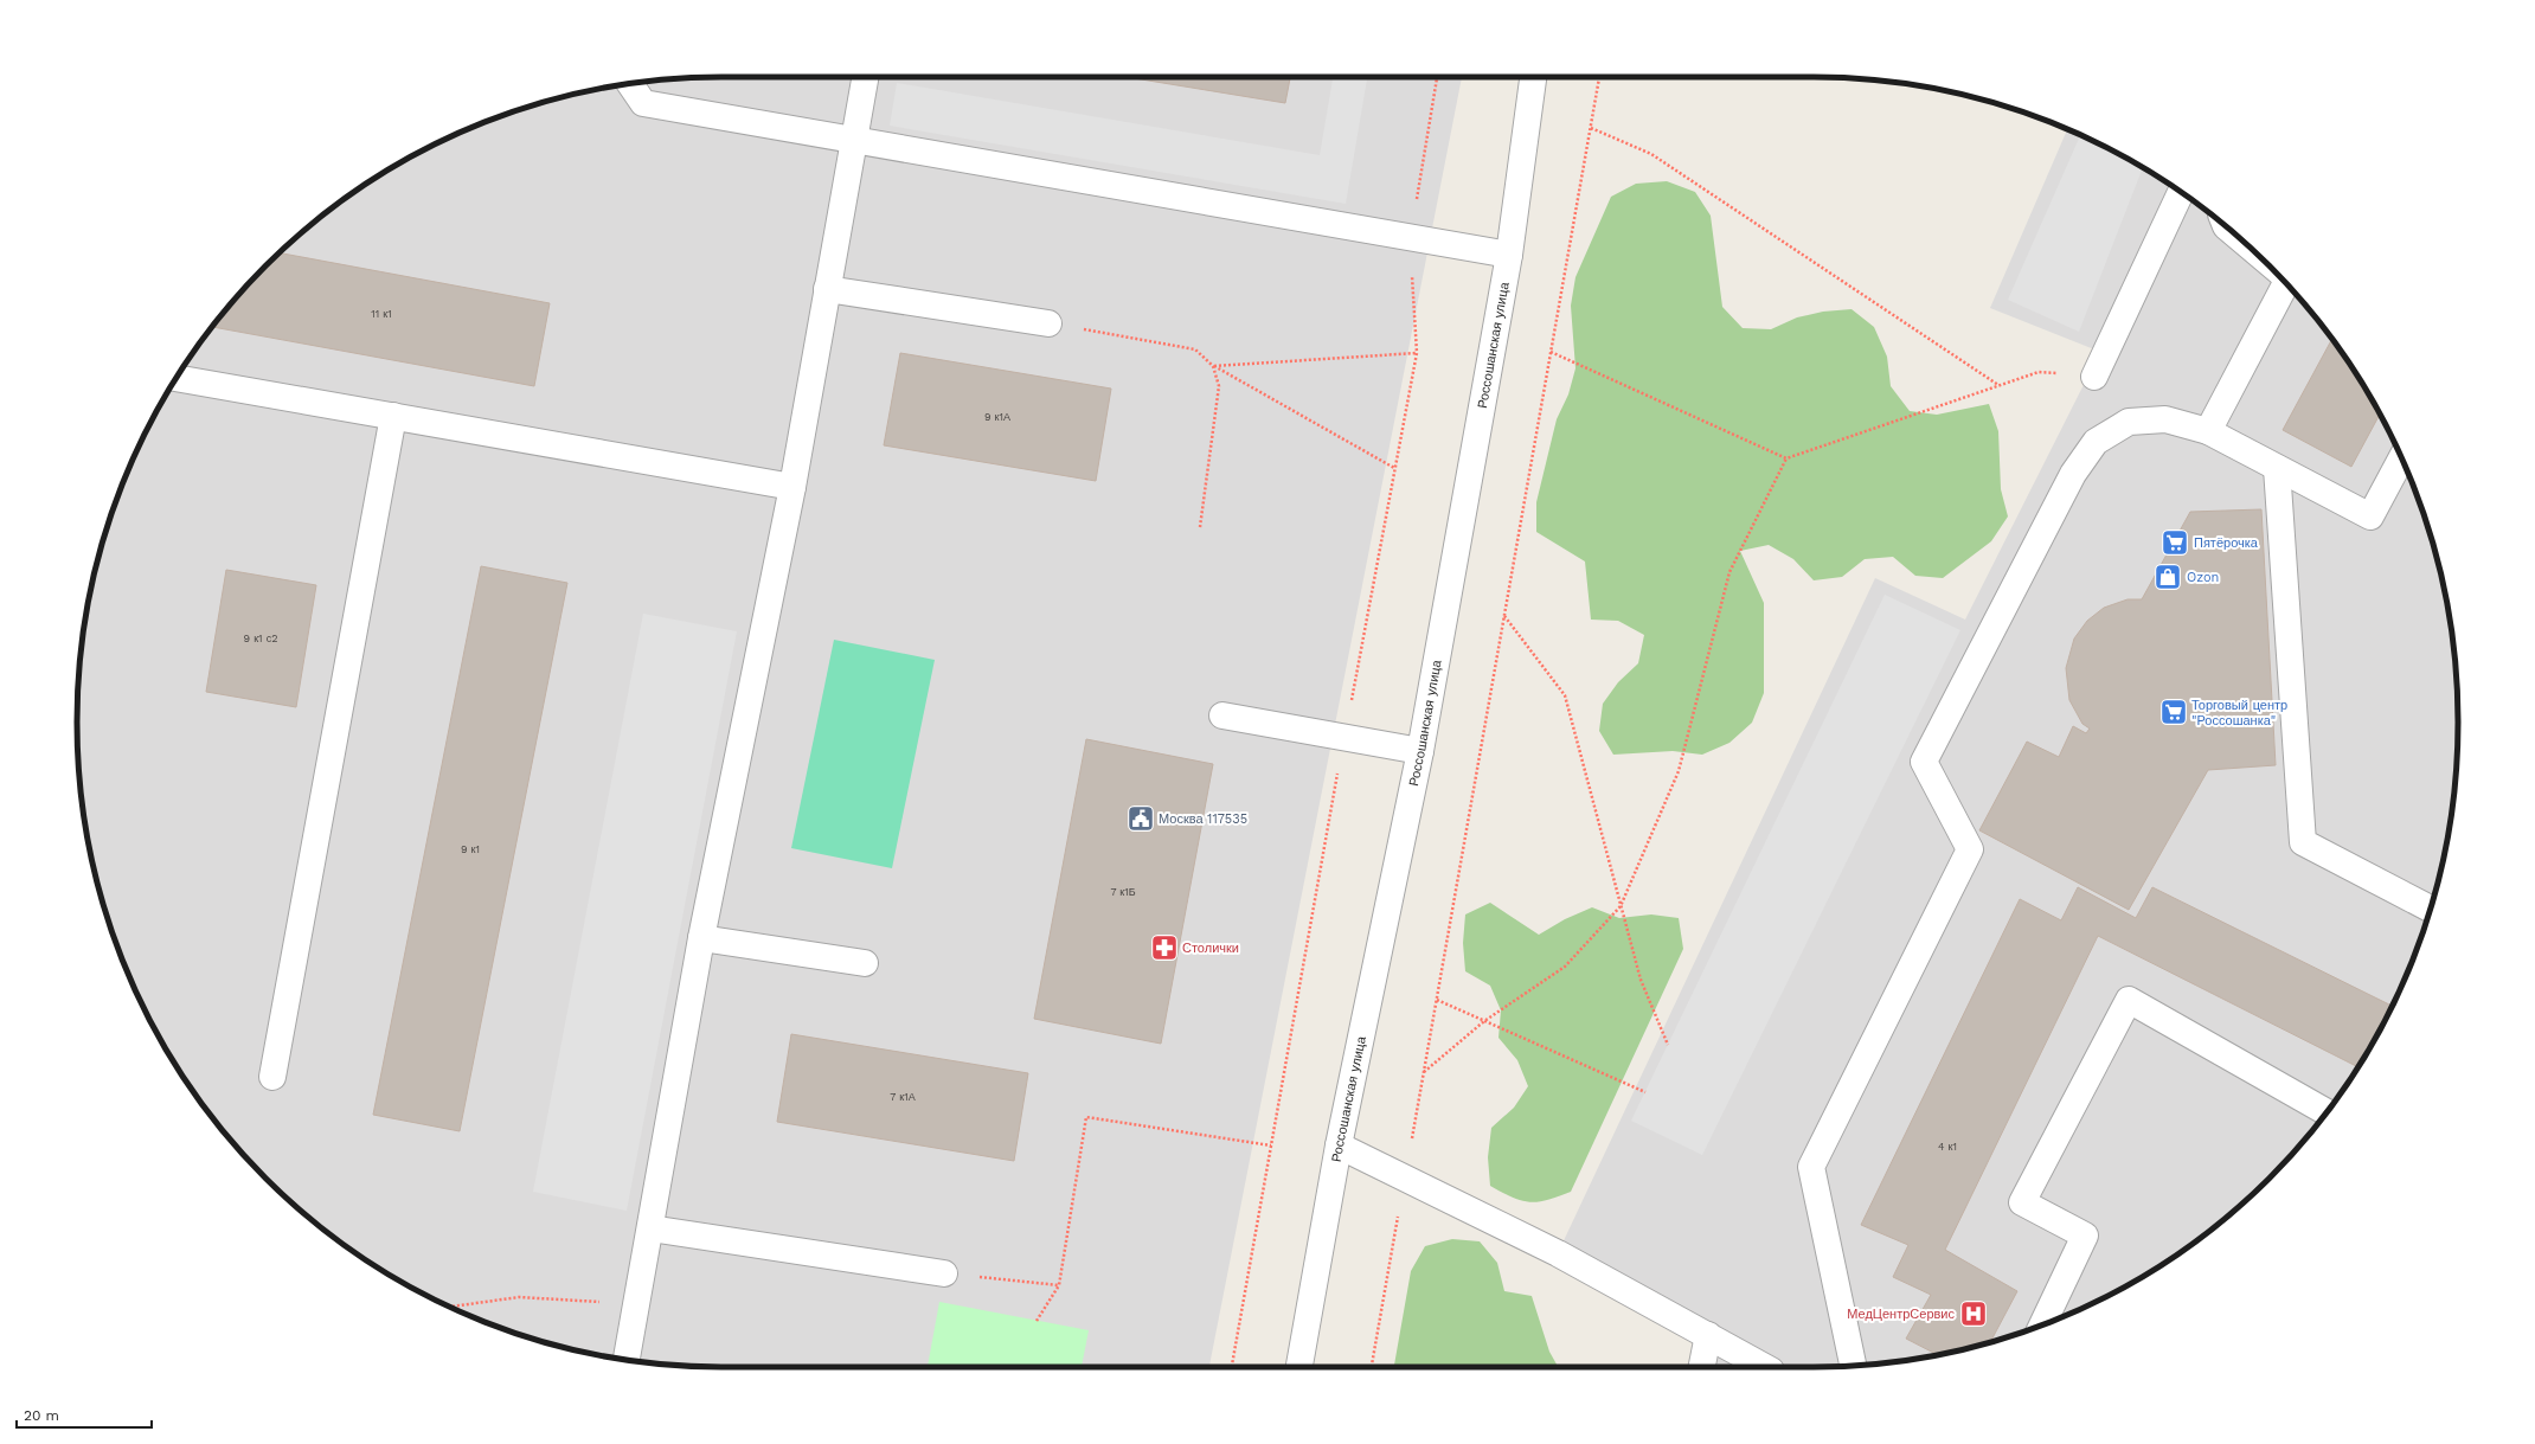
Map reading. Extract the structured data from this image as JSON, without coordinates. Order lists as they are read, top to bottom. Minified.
{"streets":{"street":["Россошанская улица"]},"places":{"supermarket":["Пятёрочка","Торговый центр \"Россошанка\""],"shop":["Ozon"],"public building":["Москва 117535"],"pharmacy":["Столички"],"hospital":["МедЦентрСервис"]},"house_numbers":["11 к1","9 к1А","9 к1 с2","9 к1","7 к1Б","7 к1А","4 к1"],"scale_bar":"20 m"}
